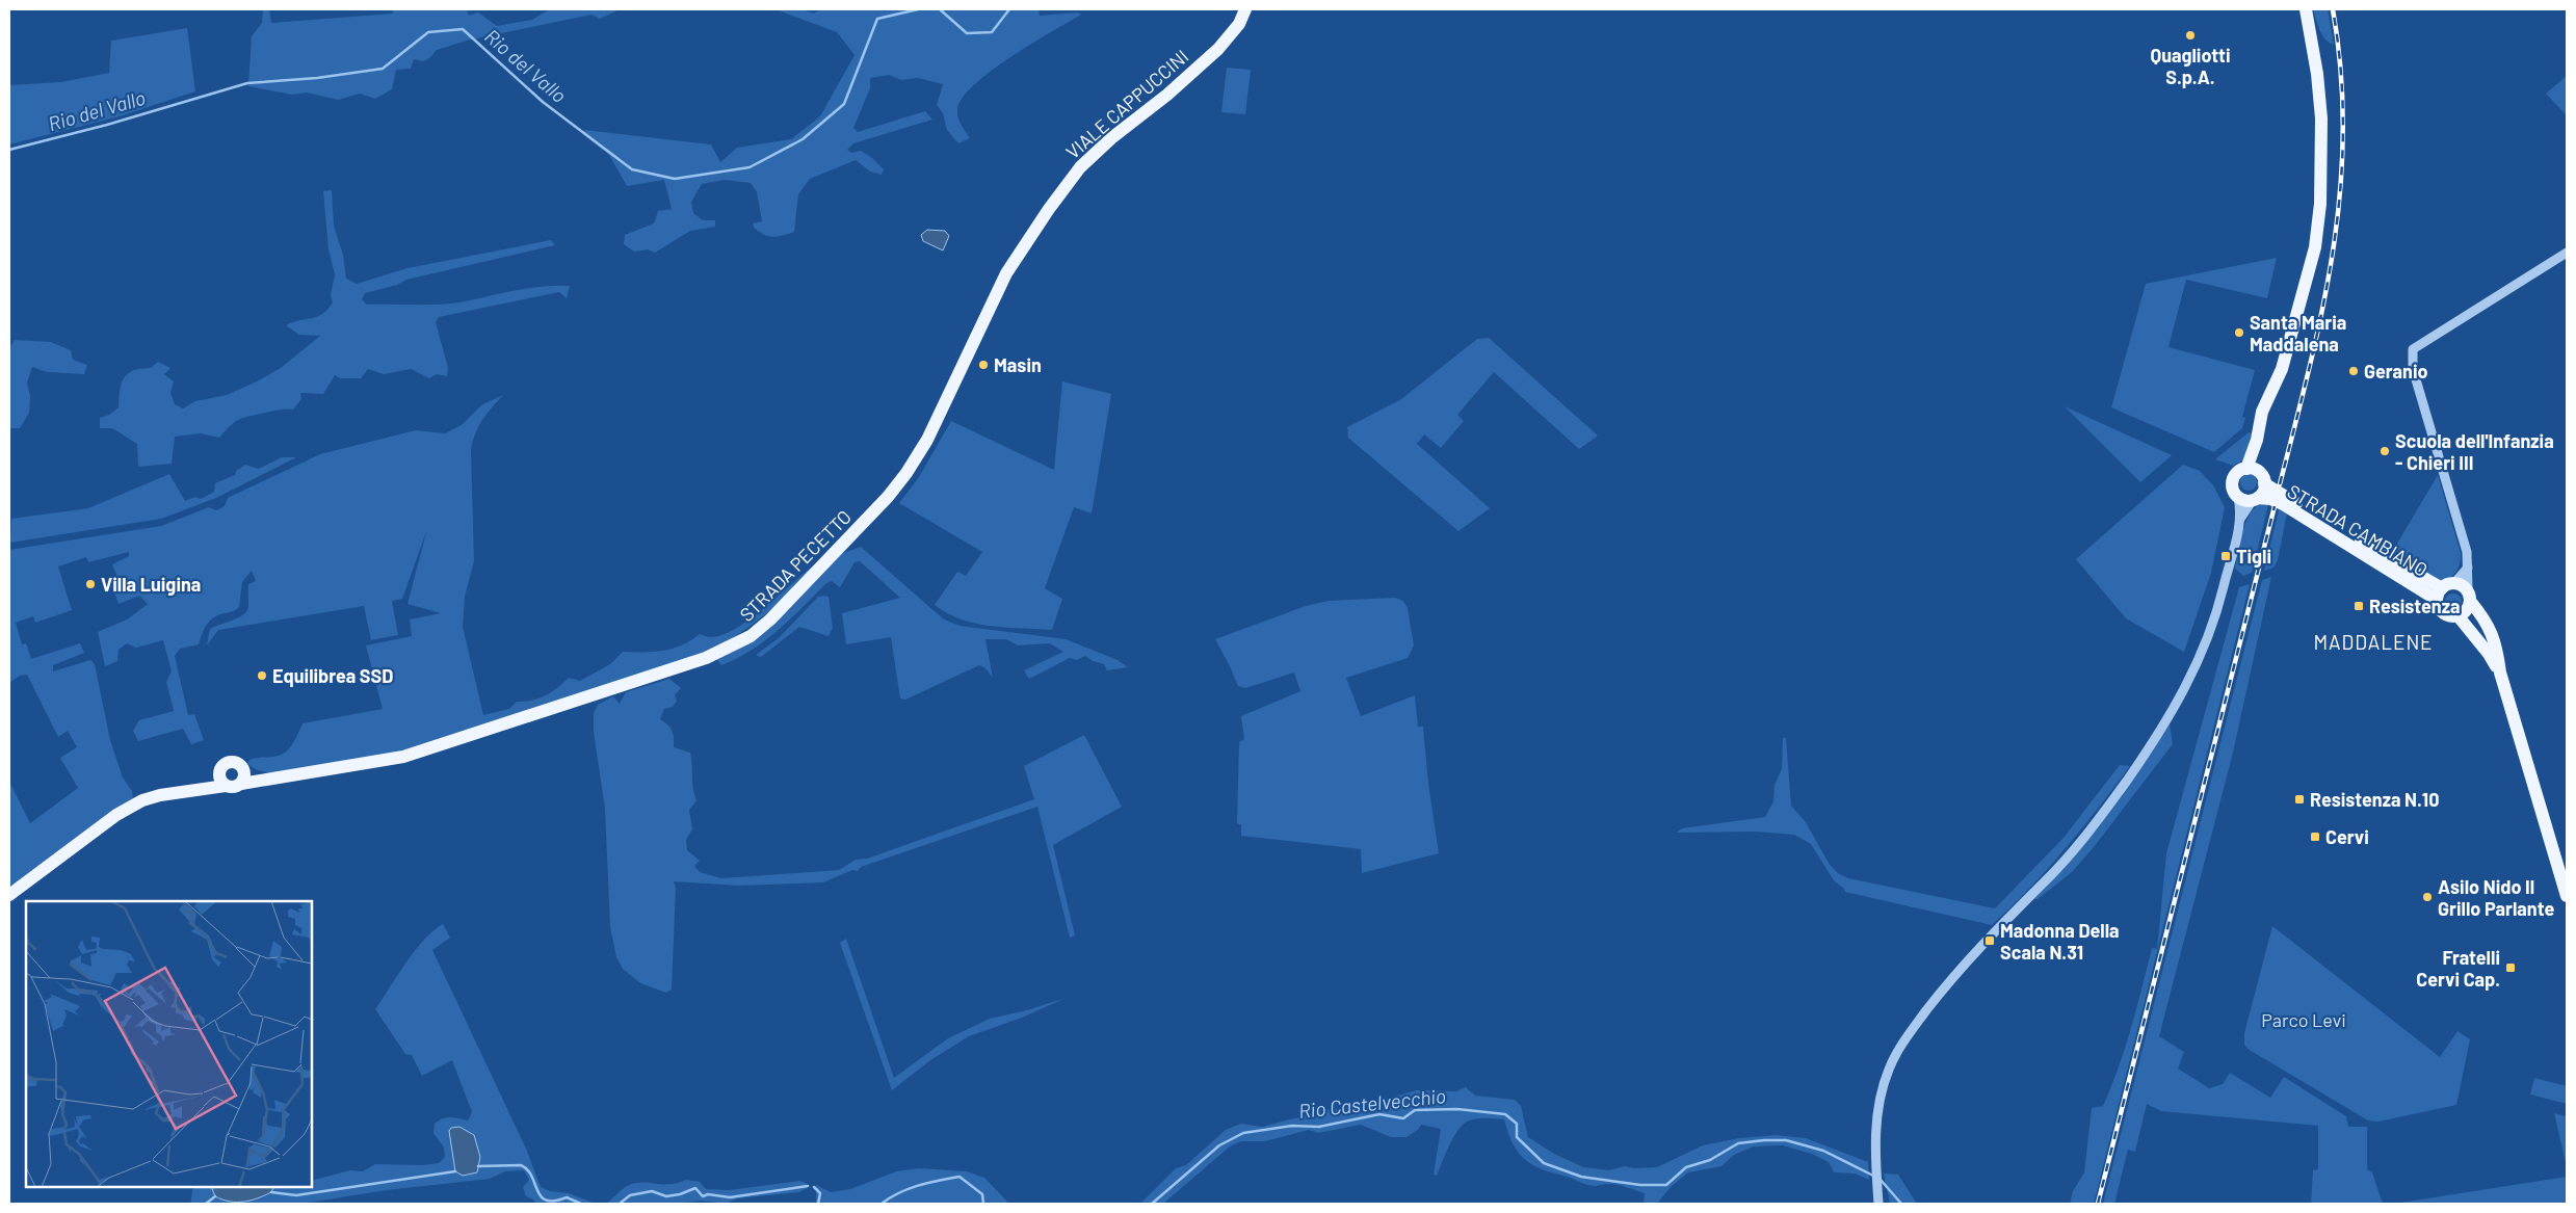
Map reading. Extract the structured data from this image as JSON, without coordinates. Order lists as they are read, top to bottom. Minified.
{"streets":{"main road":["VIALE CAPPUCCINI","STRADA CAMBIANO","STRADA PECETTO"]},"crossings":[["VIALE CAPPUCCINI","STRADA PECETTO"]],"districts":["MADDALENE"],"water":["Rio del Vallo","Rio Castelvecchio"],"parks":["Parco Levi"],"places":{"other":["Quagliotti S.p.A.","Santa Maria Maddalena","Masin","Geranio","Scuola dell'Infanzia - Chieri III","Villa Luigina","Equilibrea SSD","Asilo Nido Il Grillo Parlante"],"transit":["Tigli","Resistenza","Resistenza N.10","Cervi","Madonna Della Scala N.31","Fratelli Cervi Cap."]}}
